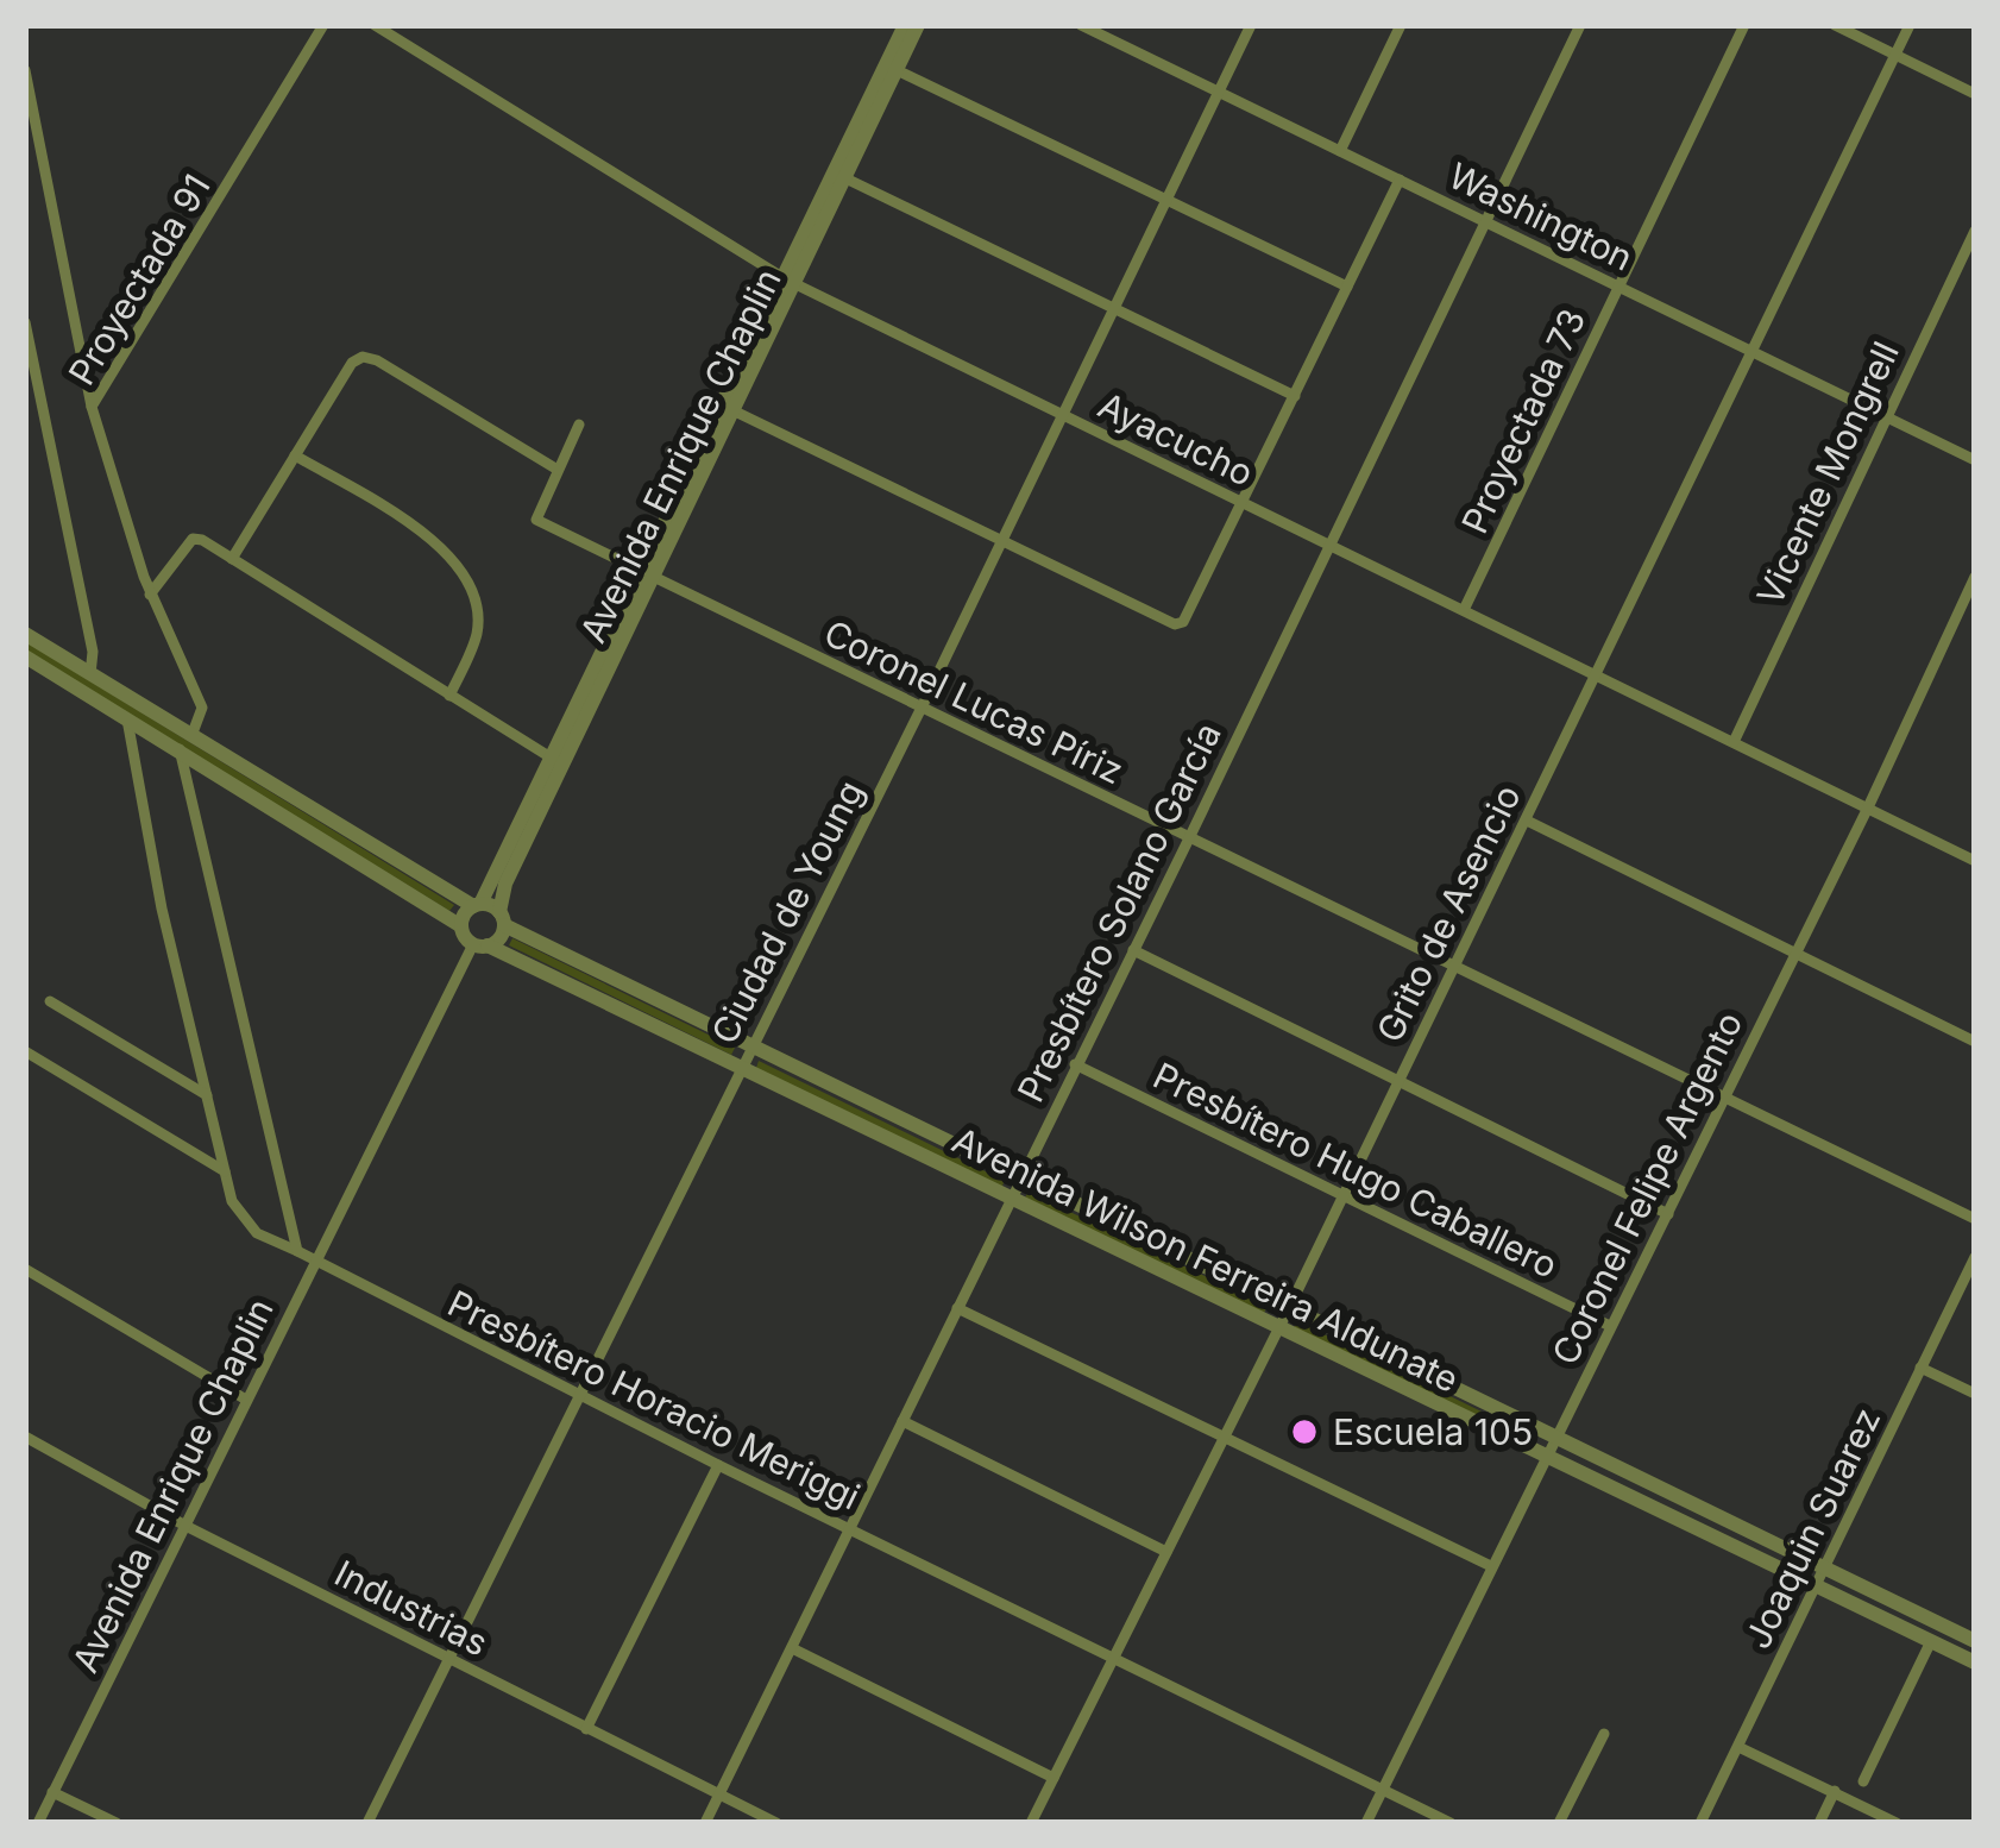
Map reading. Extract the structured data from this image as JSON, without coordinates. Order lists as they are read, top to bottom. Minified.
{"streets":{"street":["Washington","Proyectada 91","Proyectada 73","Ayacucho","Avenida Enrique Chaplin","Vicente Mongrell","Coronel Lucas Píriz","Ciudad de Young","Presbítero Solano García","Grito de Asencio","Presbítero Hugo Caballero","Coronel Felipe Argento","Avenida Wilson Ferreira Aldunate","Presbítero Horacio Meriggi","Joaquin Suarez","Industrias"]},"crossings":[["Washington","Proyectada 73"],["Washington","Vicente Mongrell"],["Washington","Ciudad de Young"],["Washington","Presbítero Solano García"],["Washington","Grito de Asencio"],["Proyectada 73","Ayacucho"],["Ayacucho","Avenida Enrique Chaplin"],["Ayacucho","Vicente Mongrell"],["Ayacucho","Ciudad de Young"],["Ayacucho","Presbítero Solano García"],["Ayacucho","Grito de Asencio"],["Ayacucho","Coronel Felipe Argento"],["Avenida Enrique Chaplin","Coronel Lucas Píriz"],["Avenida Enrique Chaplin","Avenida Wilson Ferreira Aldunate"],["Avenida Enrique Chaplin","Presbítero Horacio Meriggi"],["Avenida Enrique Chaplin","Industrias"],["Coronel Lucas Píriz","Ciudad de Young"],["Coronel Lucas Píriz","Presbítero Solano García"],["Coronel Lucas Píriz","Grito de Asencio"],["Coronel Lucas Píriz","Coronel Felipe Argento"],["Ciudad de Young","Avenida Wilson Ferreira Aldunate"],["Ciudad de Young","Presbítero Horacio Meriggi"],["Ciudad de Young","Industrias"],["Presbítero Solano García","Presbítero Hugo Caballero"],["Presbítero Solano García","Avenida Wilson Ferreira Aldunate"],["Presbítero Solano García","Presbítero Horacio Meriggi"],["Presbítero Solano García","Industrias"],["Grito de Asencio","Presbítero Hugo Caballero"],["Grito de Asencio","Avenida Wilson Ferreira Aldunate"],["Grito de Asencio","Presbítero Horacio Meriggi"],["Presbítero Hugo Caballero","Coronel Felipe Argento"],["Coronel Felipe Argento","Avenida Wilson Ferreira Aldunate"],["Coronel Felipe Argento","Presbítero Horacio Meriggi"],["Avenida Wilson Ferreira Aldunate","Joaquin Suarez"]],"places":["Escuela 105"]}
